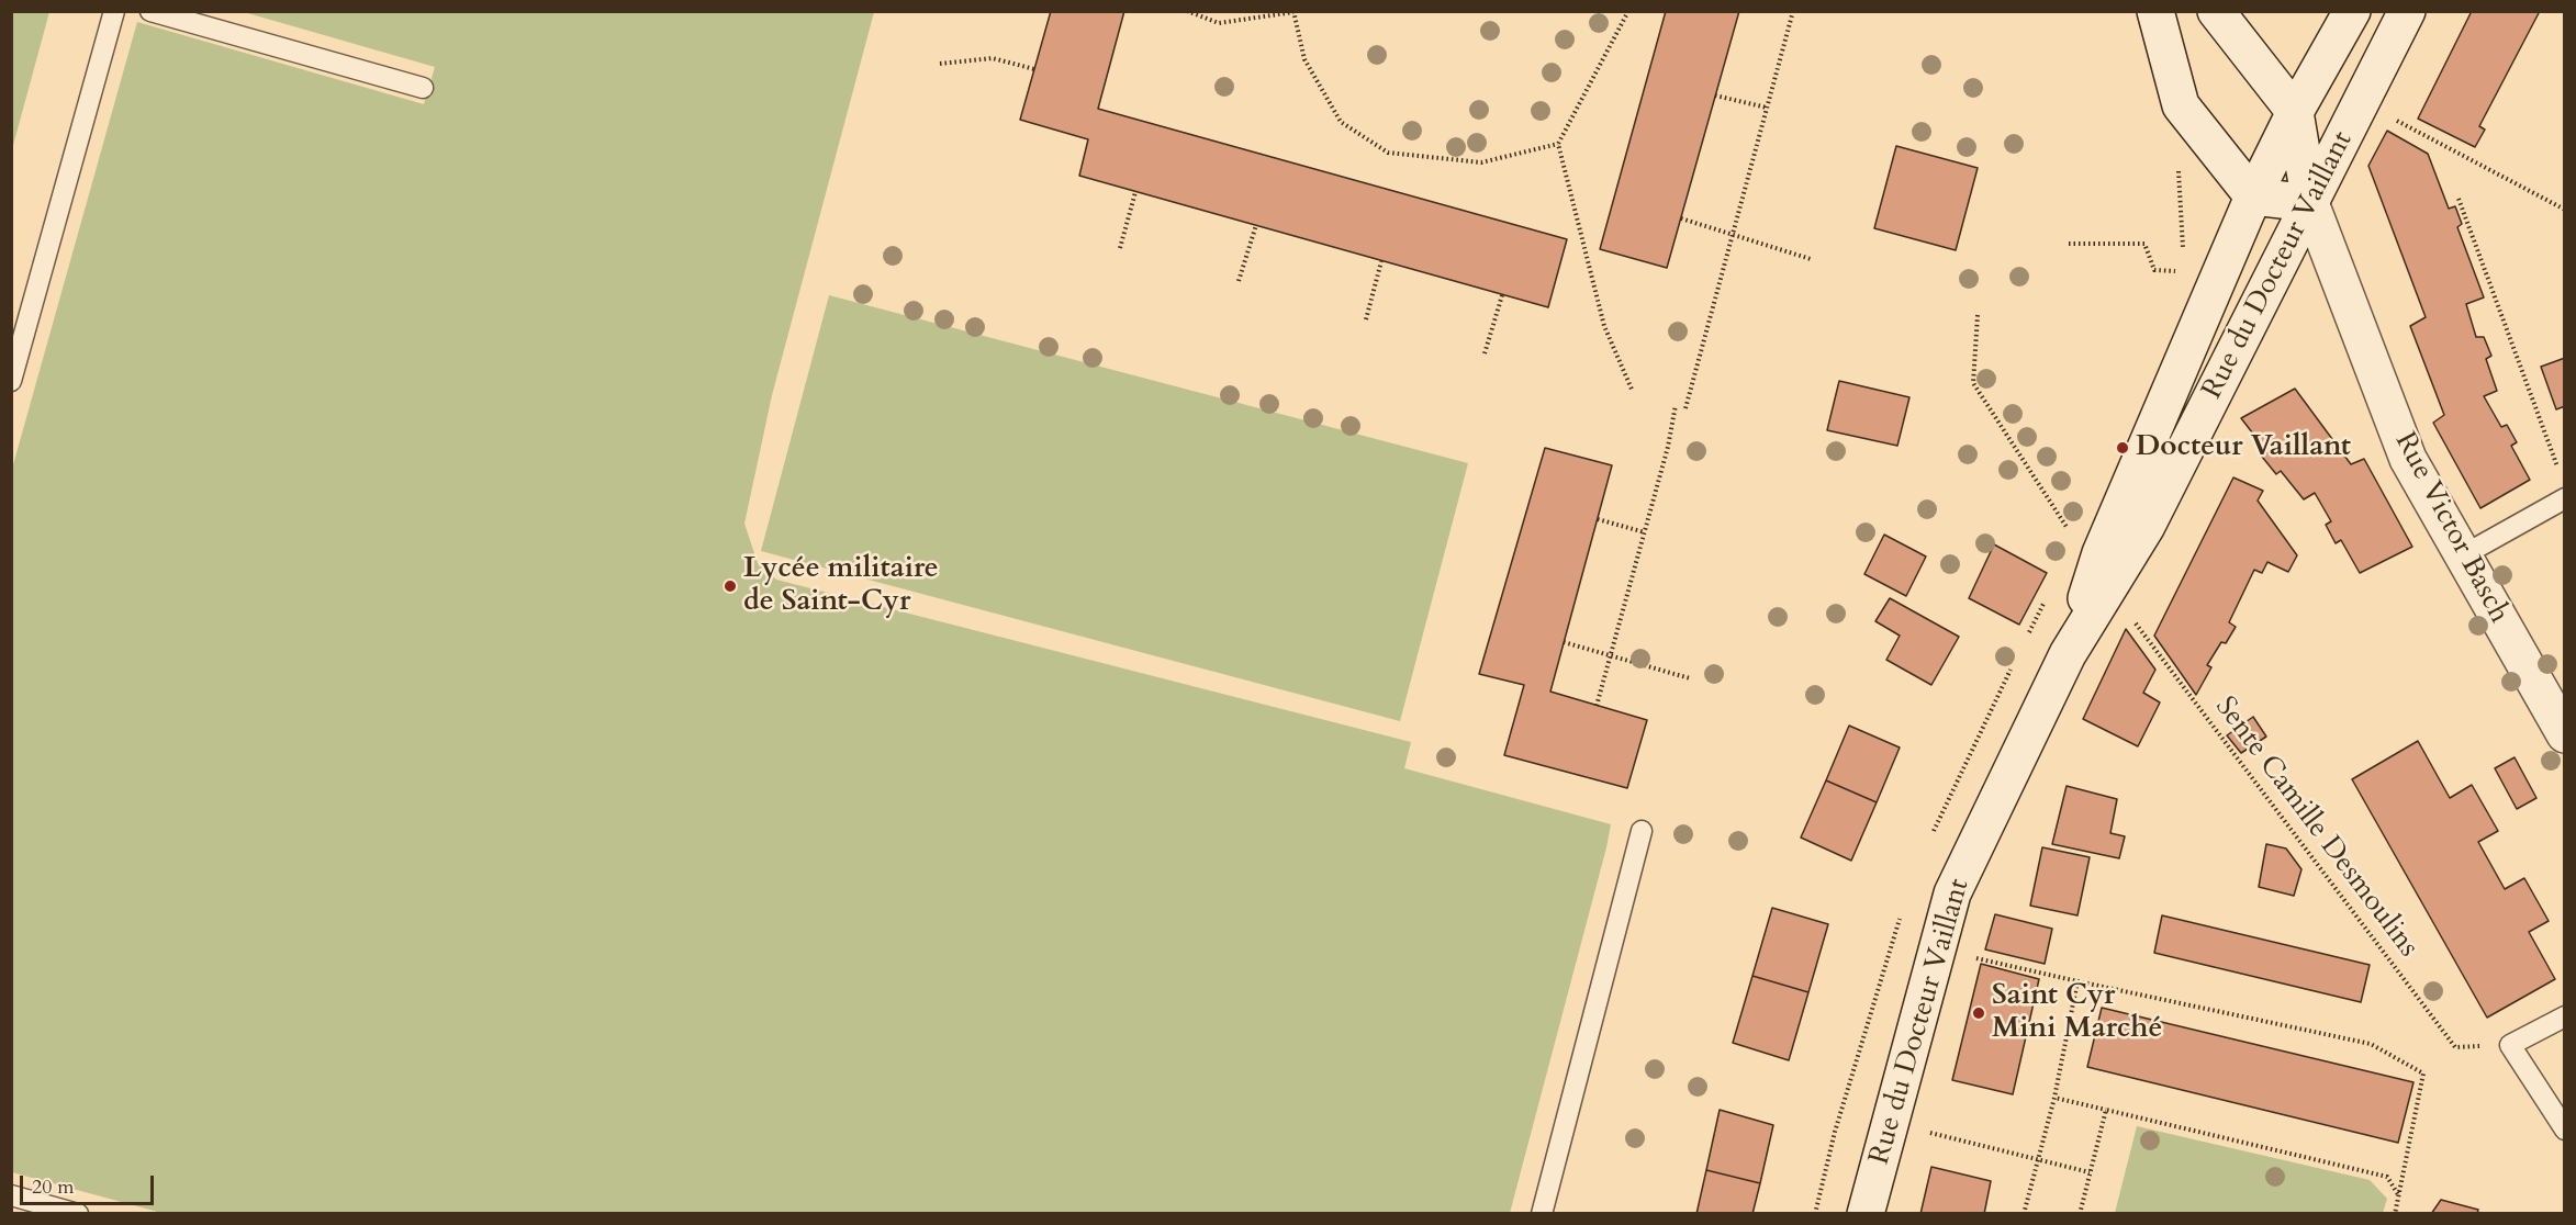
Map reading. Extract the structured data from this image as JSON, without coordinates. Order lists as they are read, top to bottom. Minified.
{"streets":{"main road":["Rue du Docteur Vaillant","Rue Victor Basch"],"path":["Sente Camille Desmoulins"]},"crossings":[["Rue du Docteur Vaillant","Rue Victor Basch"],["Rue du Docteur Vaillant","Sente Camille Desmoulins"]],"places":["Docteur Vaillant","Lycée militaire de Saint-Cyr","Saint Cyr Mini Marché"],"scale_bar":"20 m"}
